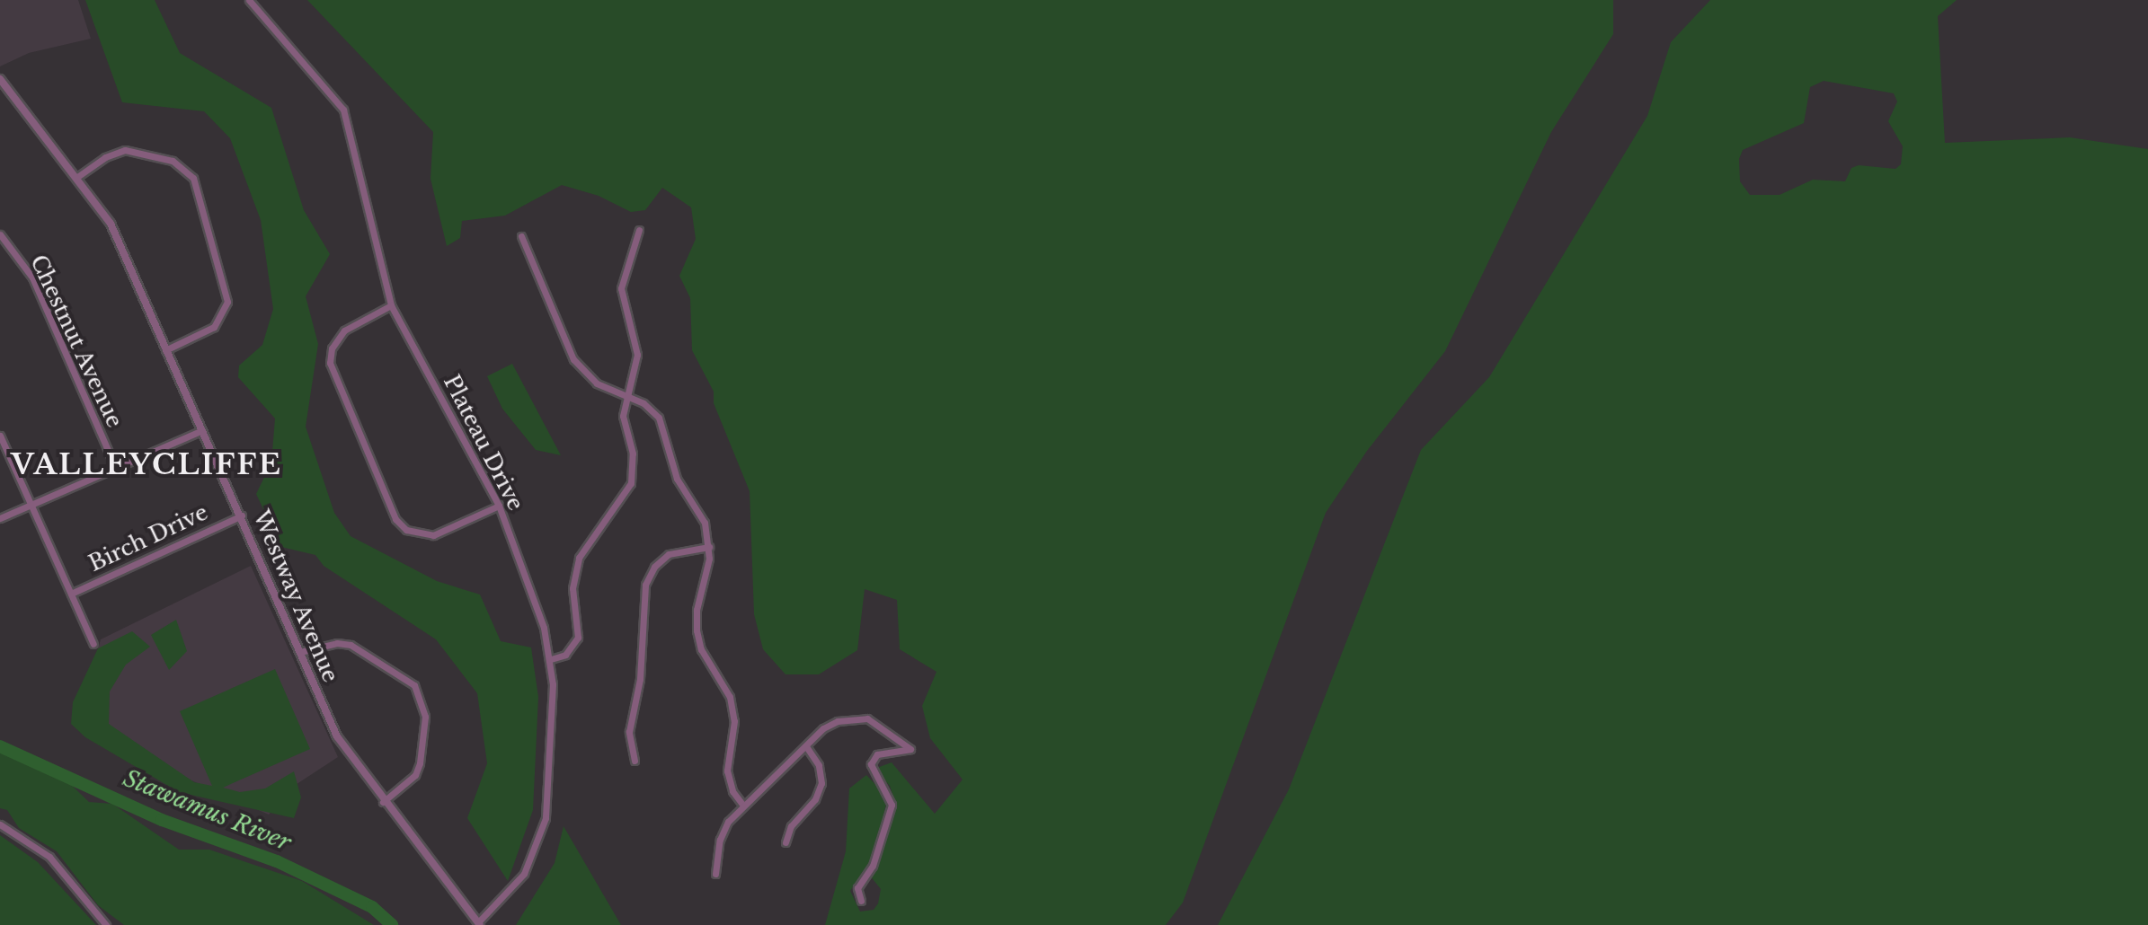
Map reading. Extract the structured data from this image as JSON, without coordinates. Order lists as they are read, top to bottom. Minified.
{"streets":{"street":["Chestnut Avenue","Plateau Drive","Birch Drive","Westway Avenue"]},"crossings":[["Plateau Drive","Westway Avenue"],["Birch Drive","Westway Avenue"]],"districts":["VALLEYCLIFFE"],"water":["Stawamus River"]}
